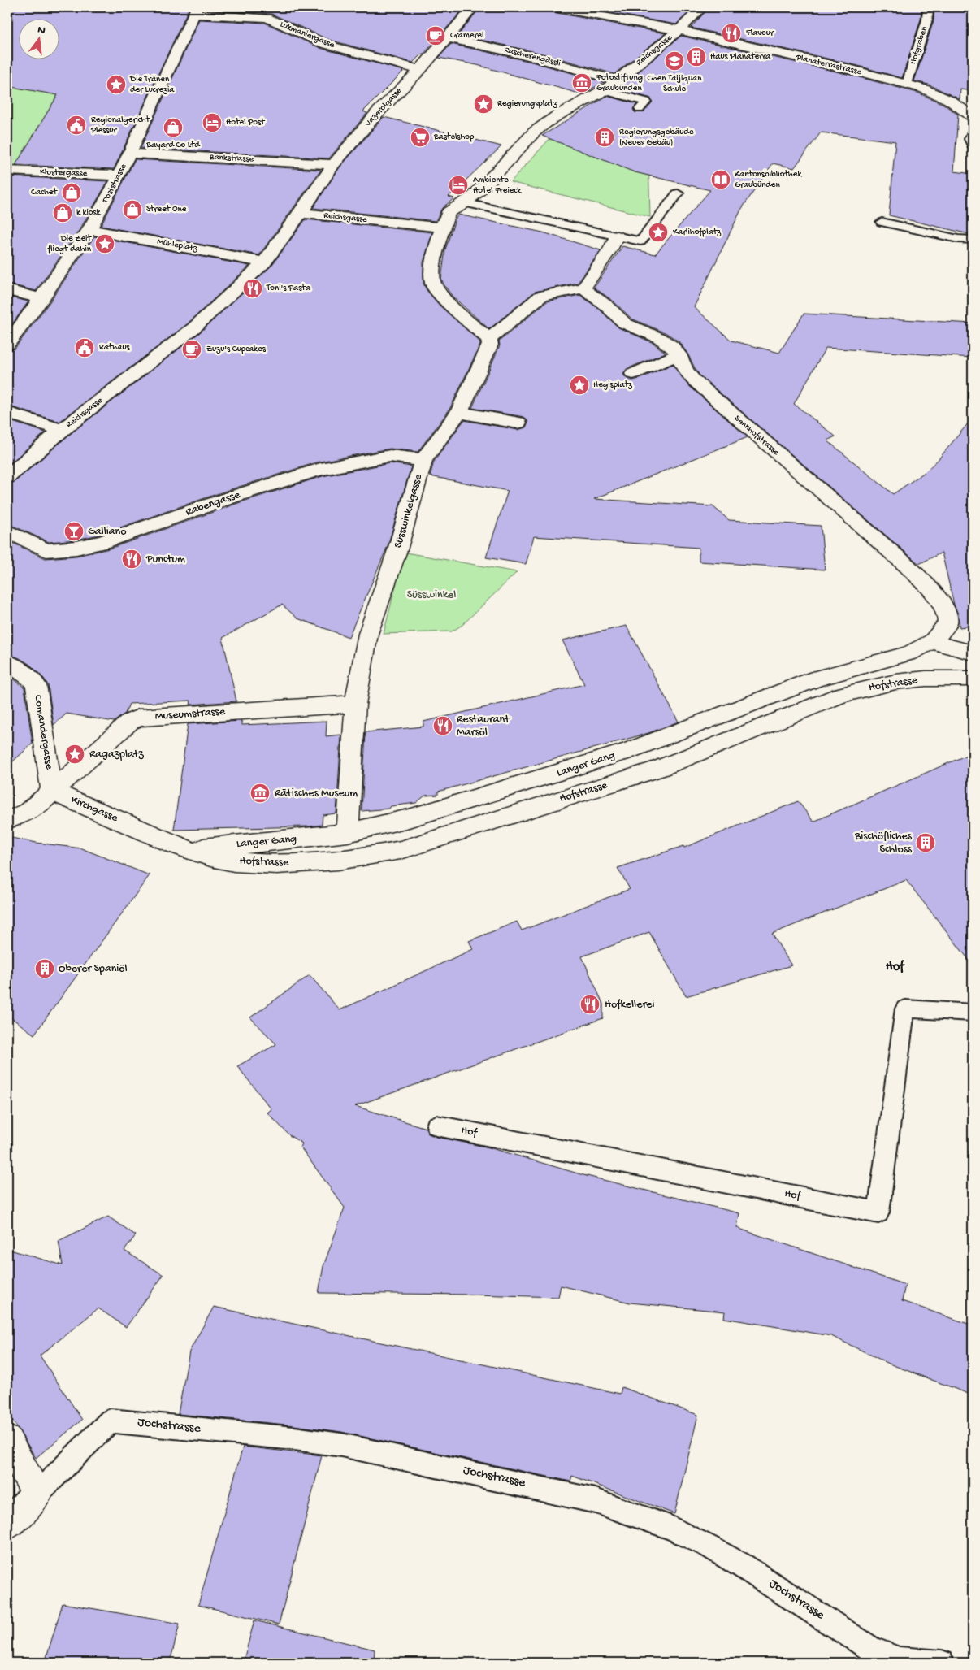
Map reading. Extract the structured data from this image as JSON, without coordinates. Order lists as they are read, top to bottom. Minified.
{"streets":{"street":["Lukmaniergasse","Reichsgasse","Rascherengässli","Planaterrastrasse","Vazerolgasse","Bankstrasse","Klostergasse","Poststrasse","Mühleplatz","Sennhofstrasse","Rabengasse","Süsswinkelgasse","Hofstrasse","Museumstrasse","Comandergasse","Langer Gang","Kirchgasse","Jochstrasse"],"lane":["Hofgraben","Hof"]},"crossings":[["Lukmaniergasse","Vazerolgasse"],["Lukmaniergasse","Poststrasse"],["Hofgraben","Planaterrastrasse"],["Reichsgasse","Rascherengässli"],["Reichsgasse","Planaterrastrasse"],["Reichsgasse","Vazerolgasse"],["Reichsgasse","Mühleplatz"],["Rascherengässli","Vazerolgasse"],["Vazerolgasse","Bankstrasse"],["Bankstrasse","Poststrasse"],["Klostergasse","Poststrasse"],["Poststrasse","Mühleplatz"],["Sennhofstrasse","Langer Gang"],["Rabengasse","Süsswinkelgasse"],["Süsswinkelgasse","Museumstrasse"],["Süsswinkelgasse","Langer Gang"],["Hofstrasse","Langer Gang"],["Hofstrasse","Kirchgasse"],["Museumstrasse","Comandergasse"],["Museumstrasse","Kirchgasse"],["Comandergasse","Kirchgasse"],["Langer Gang","Kirchgasse"]],"districts":["Hof"],"parks":["Süsswinkel"],"places":{"restaurant":["Flavour","Toni's Pasta","Punctum","Restaurant Marsöl","Hofkellerei"],"cafe":["Cramerei","Zuzu's Cupcakes"],"building":["Haus Planaterra","Regierungsgebäude (Neues Gebäu)","Bischöfliches Schloss","Oberer Spaniöl"],"school or university":["Chen Taijiquan Schule"],"museum":["Fotostiftung Graubünden","Rätisches Museum"],"place":["Die Tränen der Lucrezia","Regierungsplatz","Karlihofplatz","Die Zeit fliegt dahin","Hegisplatz","Ragazplatz"],"hotel":["Hotel Post","Ambiente Hotel Freieck"],"public building":["Regionalgericht Plessur","Rathaus"],"shop":["Bayard Co Ltd","Cachet","Street One","k kiosk"],"supermarket":["Bastelshop"],"library":["Kantonsbibliothek Graubünden"],"bar":["Galliano"]},"north":"top"}
